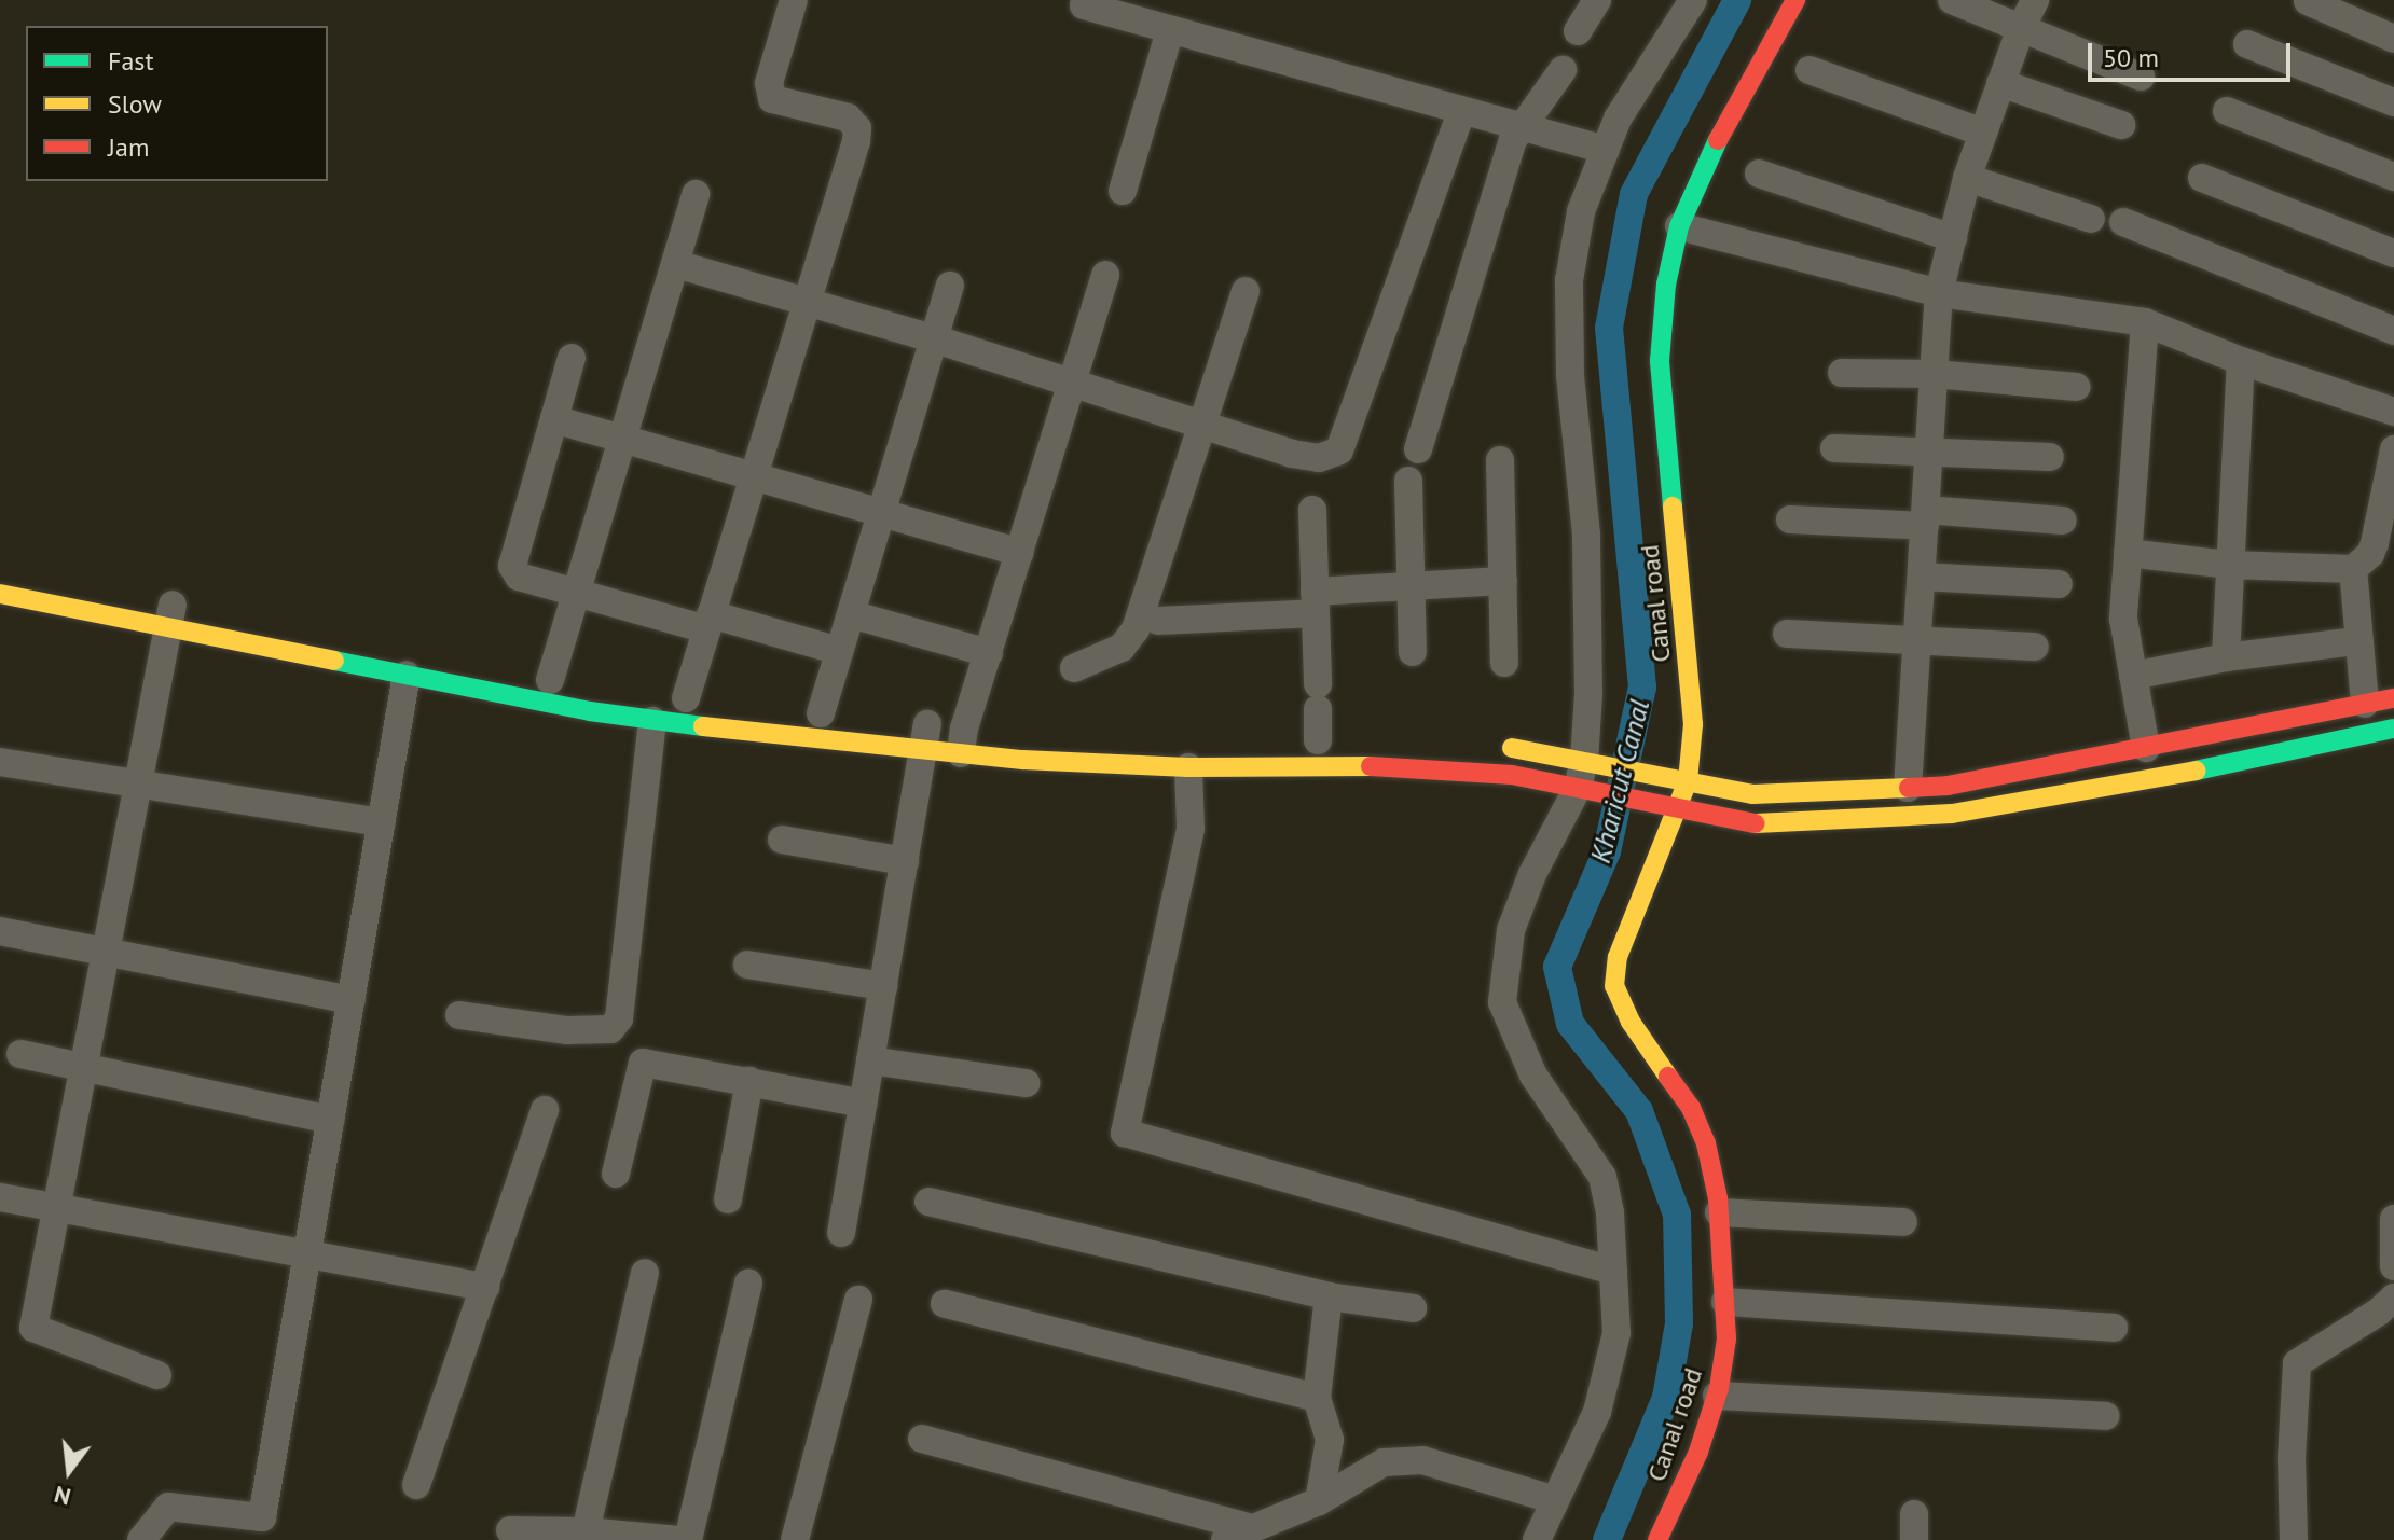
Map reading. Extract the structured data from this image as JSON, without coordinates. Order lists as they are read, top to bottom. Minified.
{"streets":{"main road":["Canal road"]},"water":["Kharicut Canal"],"legend":["Fast","Slow","Jam"],"scale_bar":"50 m","north":"bottom"}
